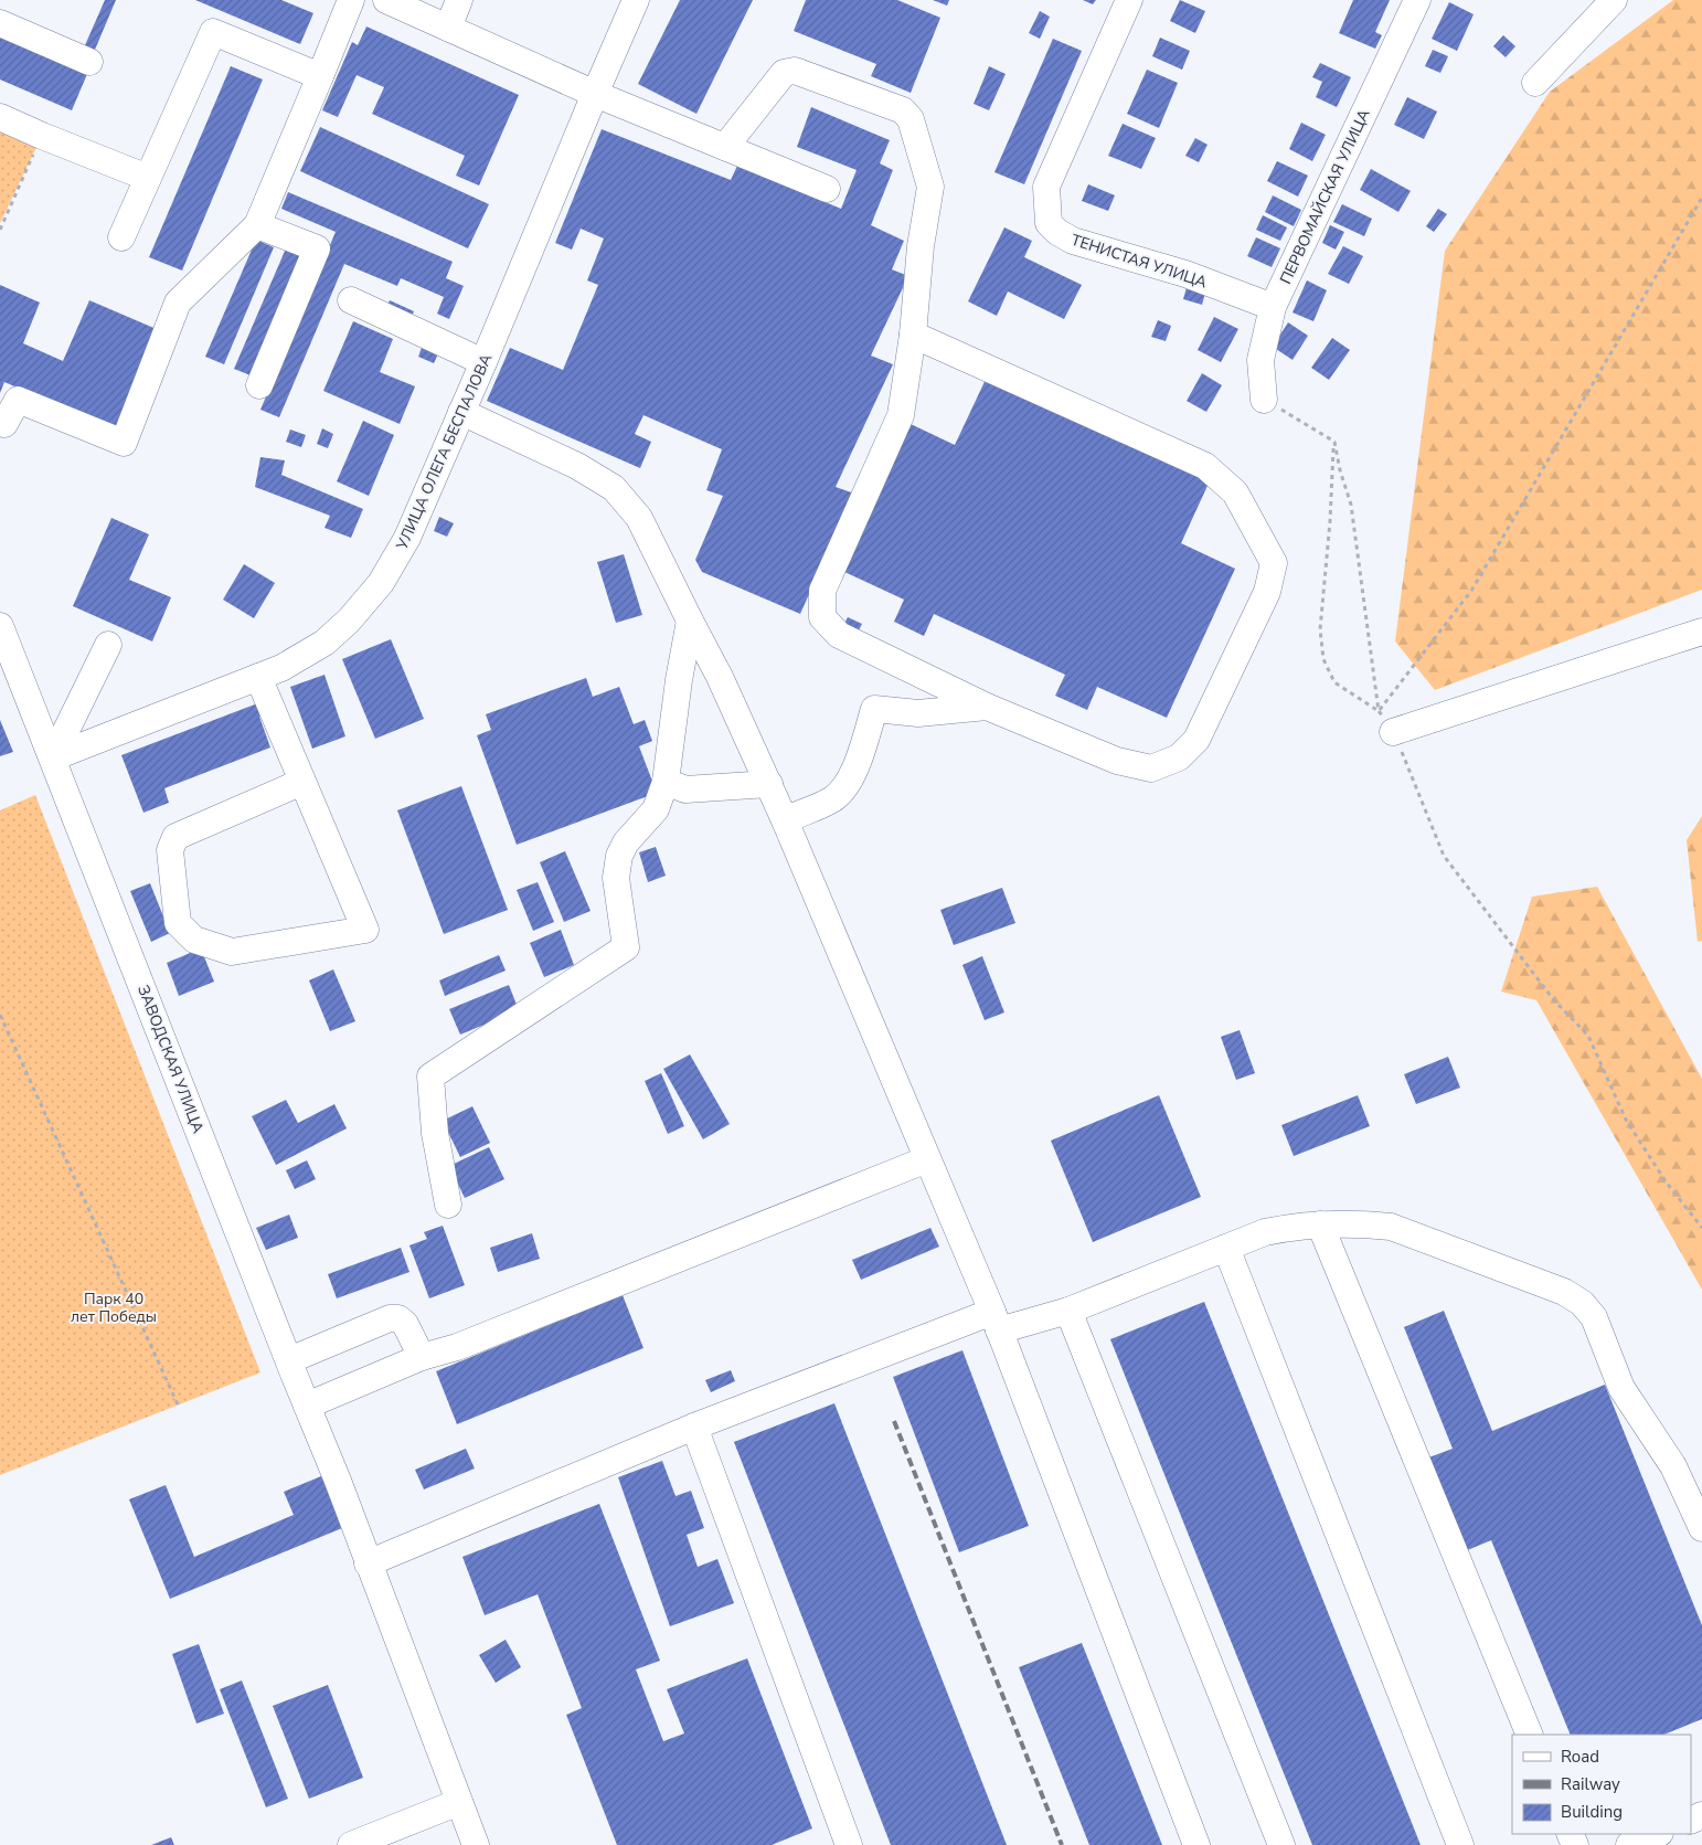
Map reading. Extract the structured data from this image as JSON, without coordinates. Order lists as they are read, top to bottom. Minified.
{"streets":{"street":["ПЕРВОМАЙСКАЯ УЛИЦА","ТЕНИСТАЯ УЛИЦА","УЛИЦА ОЛЕГА БЕСПАЛОВА","ЗАВОДСКАЯ УЛИЦА"]},"crossings":[["ПЕРВОМАЙСКАЯ УЛИЦА","ТЕНИСТАЯ УЛИЦА"],["УЛИЦА ОЛЕГА БЕСПАЛОВА","ЗАВОДСКАЯ УЛИЦА"]],"parks":["Парк 40 лет Победы"],"legend":["Road","Railway","Building"]}
